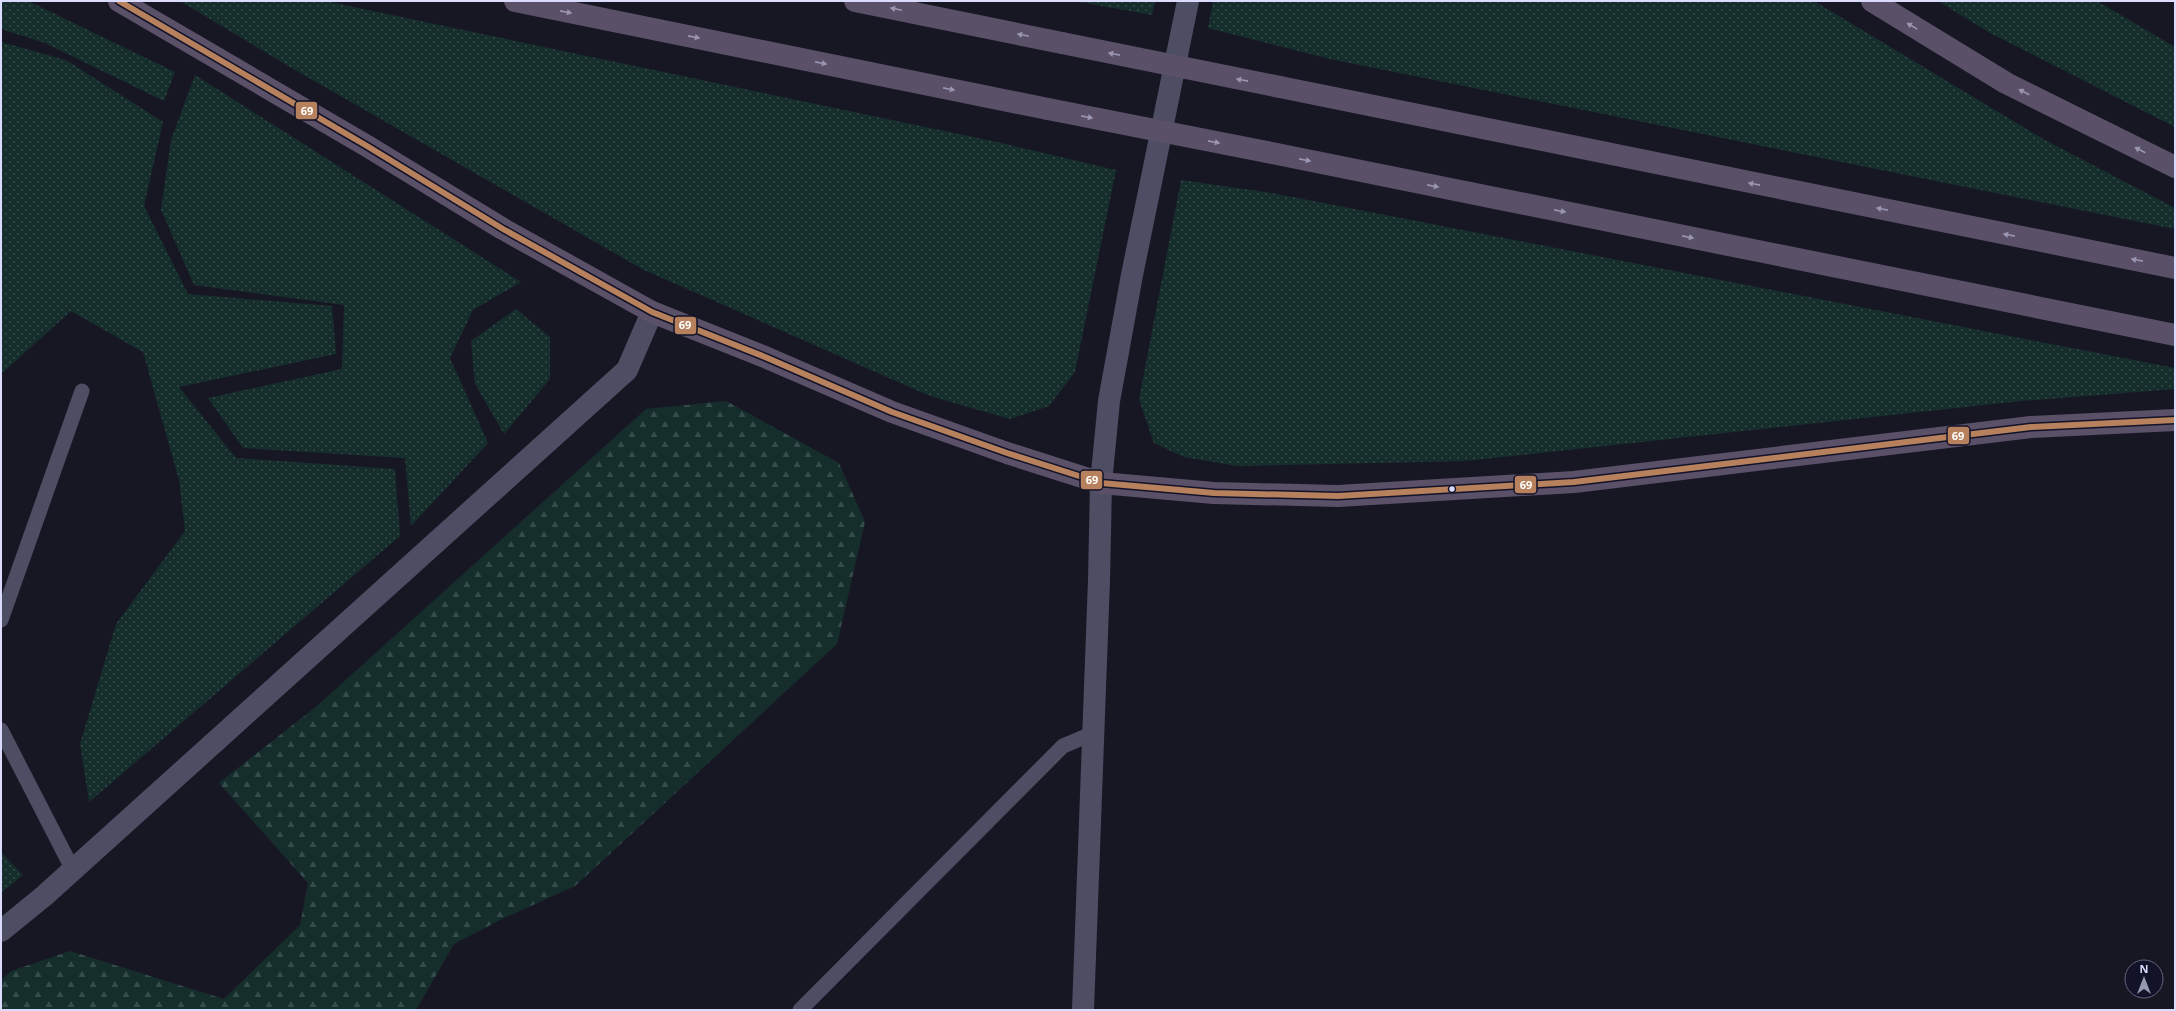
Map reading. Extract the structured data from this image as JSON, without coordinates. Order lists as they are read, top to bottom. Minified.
{"lines":["transit line 69"],"north":"top"}
